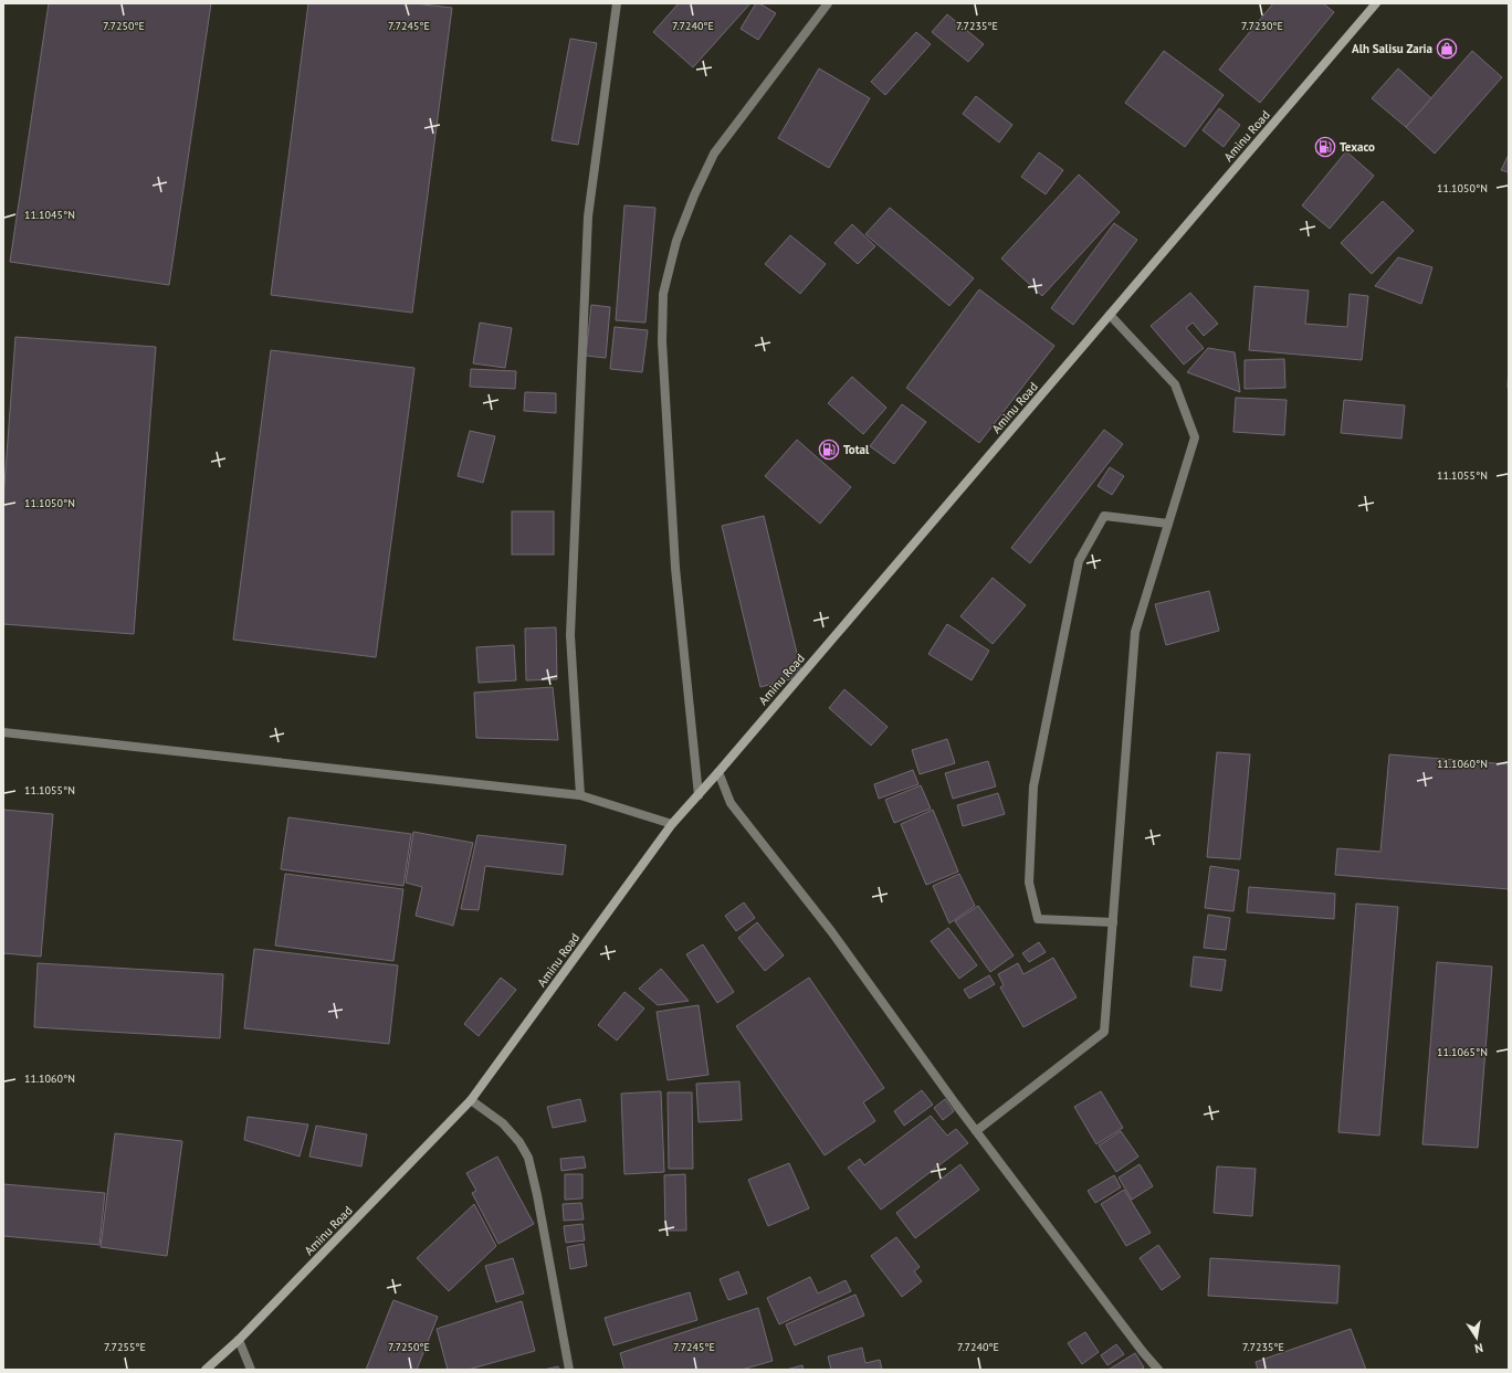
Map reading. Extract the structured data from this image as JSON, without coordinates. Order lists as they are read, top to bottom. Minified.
{"streets":{"street":["Aminu Road"]},"places":{"shop":["Alh Salisu Zaria"],"fuel station":["Texaco","Total"]},"north":"bottom","coordinates":["7.7250°E","7.7245°E","7.7240°E","7.7235°E","7.7230°E","11.1050°N","11.1045°N","11.1055°N","11.1060°N","11.1065°N","7.7255°E"]}
